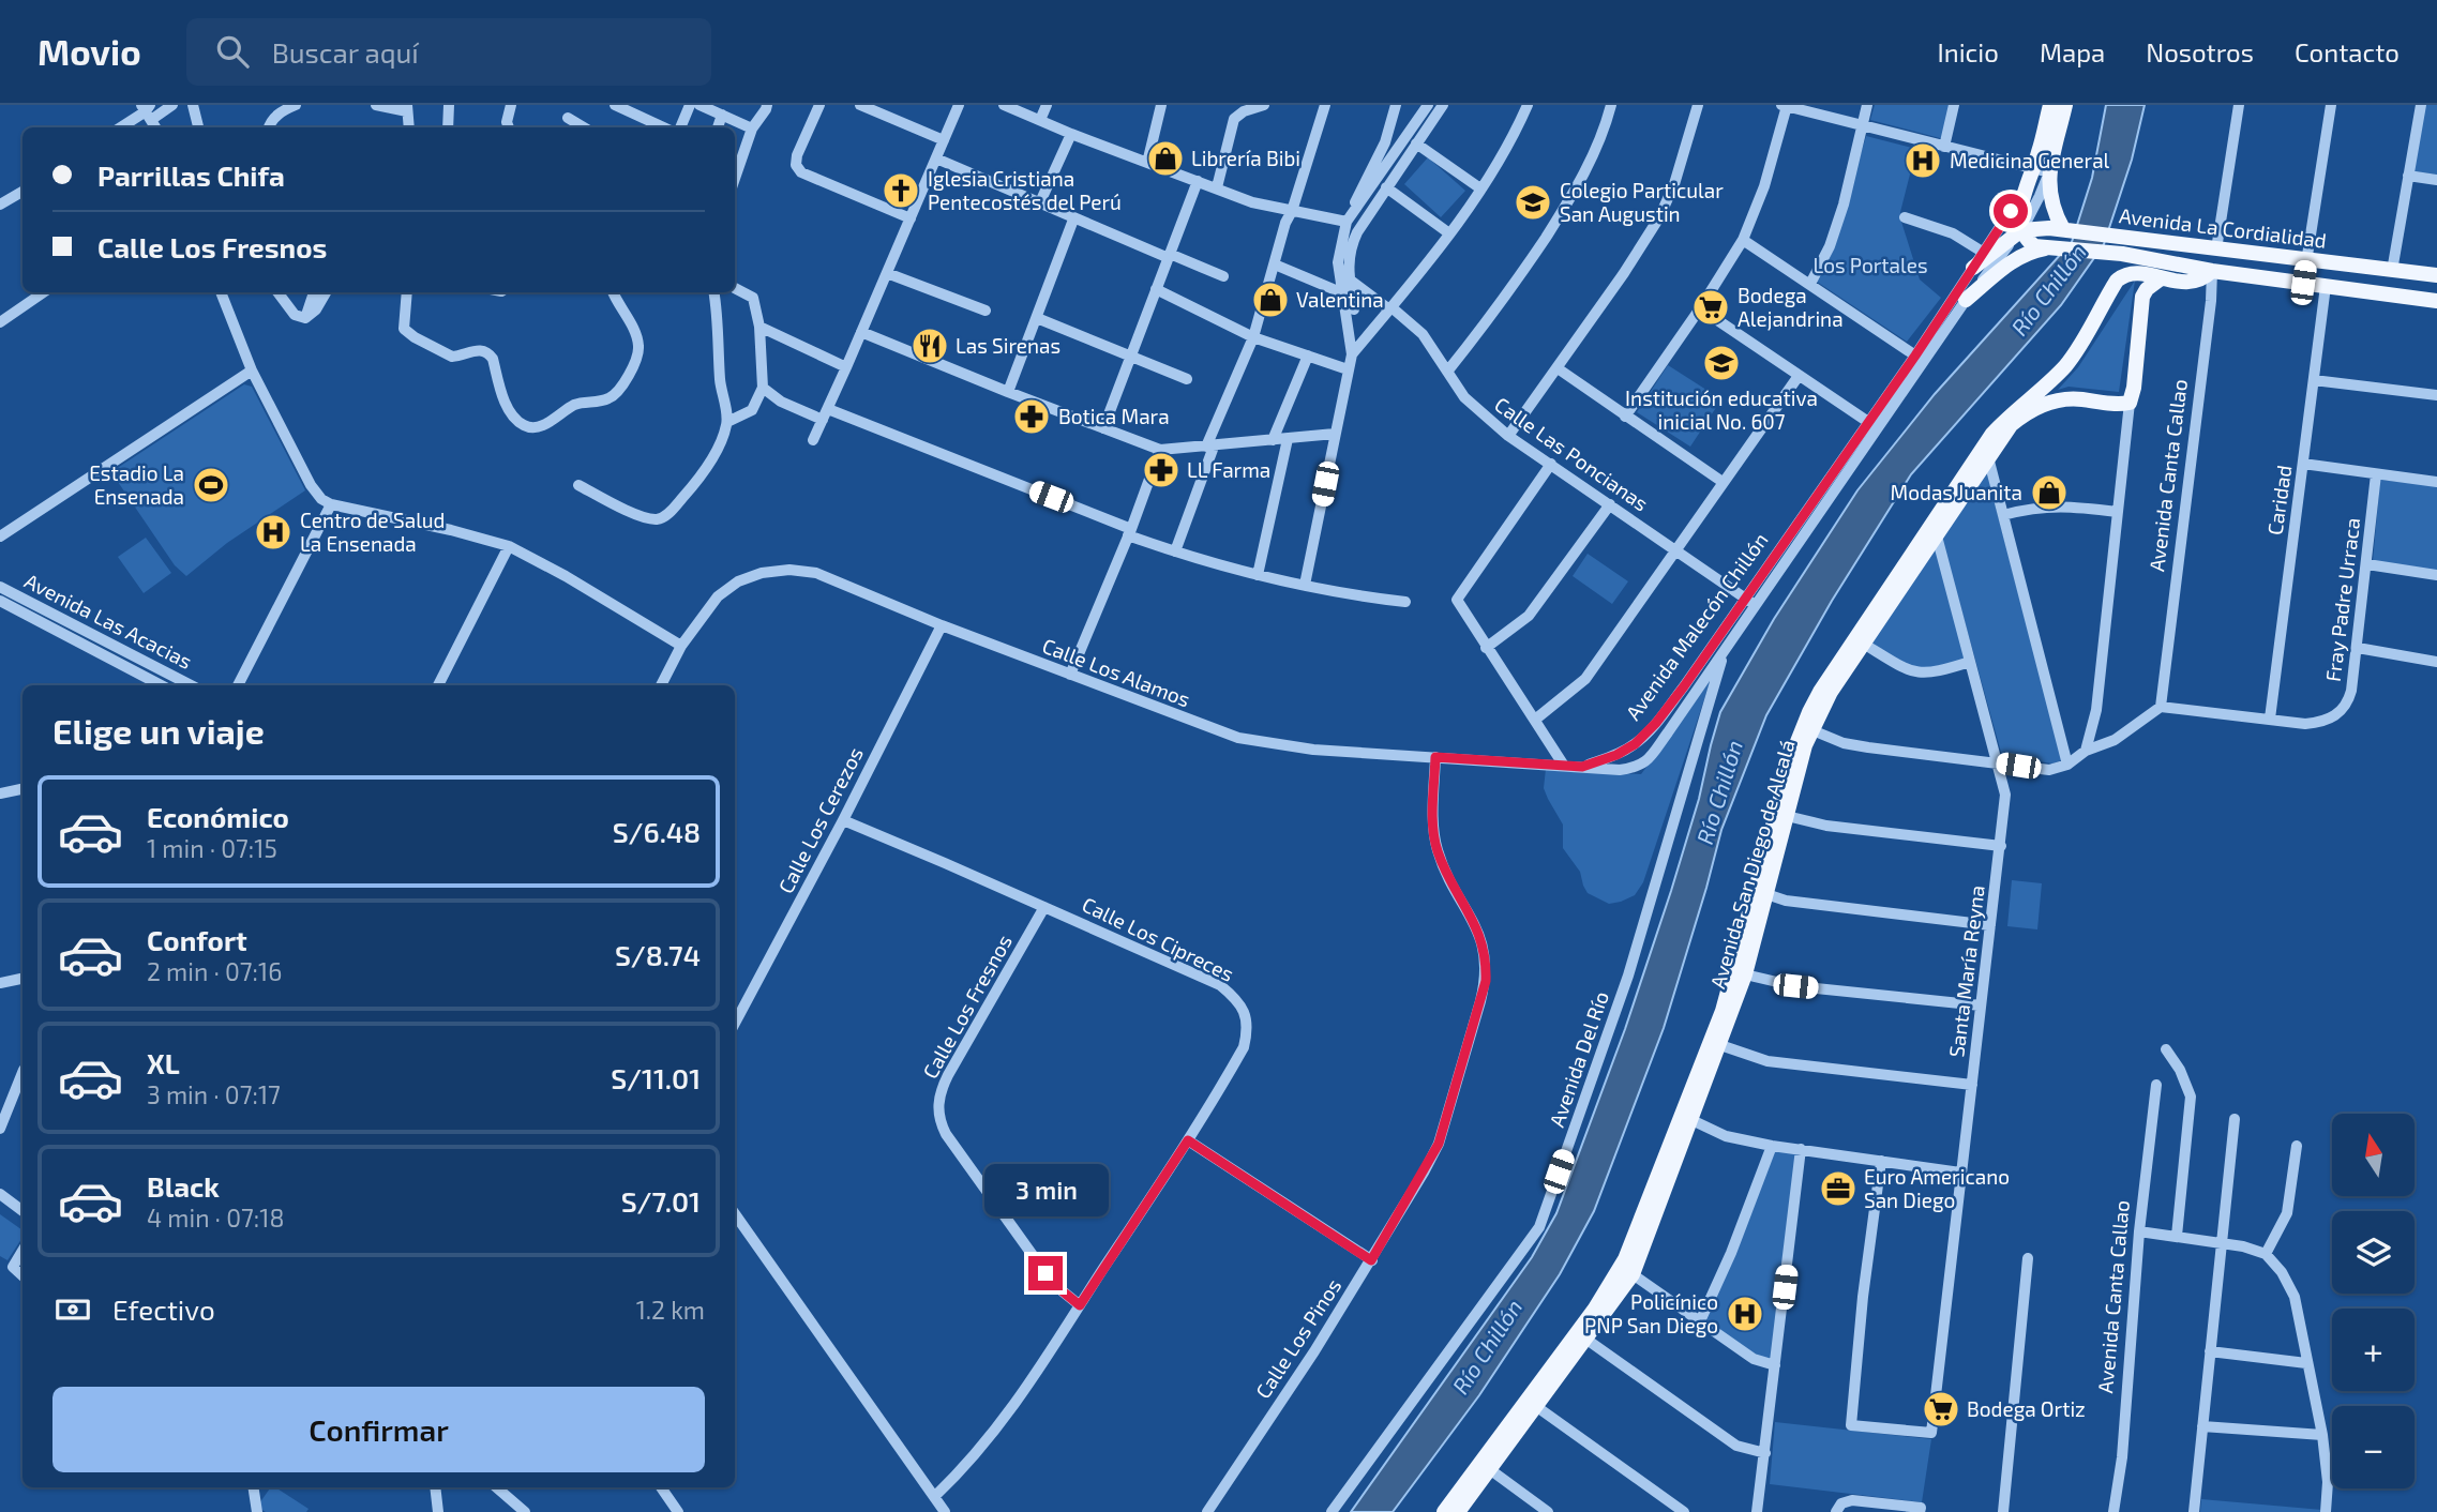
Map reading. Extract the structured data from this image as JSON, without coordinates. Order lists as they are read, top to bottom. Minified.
{"streets":{"main road":["Avenida La Cordialidad","Avenida Canta Callao","Avenida Malecón Chillón","Avenida San Diego de Alcalá"],"street":["Calle Las Poncianas","Caridad","Fray Padre Urraca","Avenida Las Acacias","Calle Los Alamos","Calle Los Cerezos","Calle Los Cipreces","Santa María Reyna","Calle Los Fresnos","Avenida Del Río","Calle Los Pinos"]},"crossings":[["Avenida La Cordialidad","Avenida Canta Callao"],["Avenida La Cordialidad","Caridad"],["Avenida La Cordialidad","Avenida Malecón Chillón"],["Avenida La Cordialidad","Avenida San Diego de Alcalá"],["Calle Las Poncianas","Avenida Malecón Chillón"],["Avenida Canta Callao","Fray Padre Urraca"],["Avenida Canta Callao","Avenida San Diego de Alcalá"],["Caridad","Fray Padre Urraca"],["Avenida Malecón Chillón","Calle Los Alamos"],["Avenida Malecón Chillón","Avenida Del Río"],["Calle Los Alamos","Calle Los Cerezos"],["Calle Los Alamos","Calle Los Pinos"],["Calle Los Cerezos","Calle Los Cipreces"],["Avenida San Diego de Alcalá","Santa María Reyna"],["Calle Los Cipreces","Calle Los Fresnos"]],"water":["Río Chillón"],"parks":["Los Portales"],"places":{"shop":["Librería Bibi","Valentina","Modas Juanita"],"hospital":["Medicina General","Centro de Salud La Ensenada","Policínico PNP San Diego"],"church":["Iglesia Cristiana Pentecostés del Perú"],"school or university":["Colegio Particular San Augustin","Institución educativa inicial No. 607"],"supermarket":["Bodega Alejandrina","Bodega Ortiz"],"restaurant":["Las Sirenas"],"pharmacy":["Botica Mara","LL Farma"],"sports":["Estadio La Ensenada"],"office":["Euro Americano San Diego"]},"north":"top","page":{"header":"Movio","search":"Buscar aquí","nav":["Inicio","Mapa","Nosotros","Contacto"],"banner":["Parrillas Chifa","Calle Los Fresnos"],"heading":"Elige un viaje","list":[{"name":"Económico","note":"1 min · 07:15","value":"S/6.48"},{"name":"Confort","note":"2 min · 07:16","value":"S/8.74"},{"name":"XL","note":"3 min · 07:17","value":"S/11.01"},{"name":"Black","note":"4 min · 07:18","value":"S/7.01"}],"map_buttons":["+","−"],"bubble":"3 min","pay":["Efectivo","1.2 km"],"buttons":"Confirmar"}}
